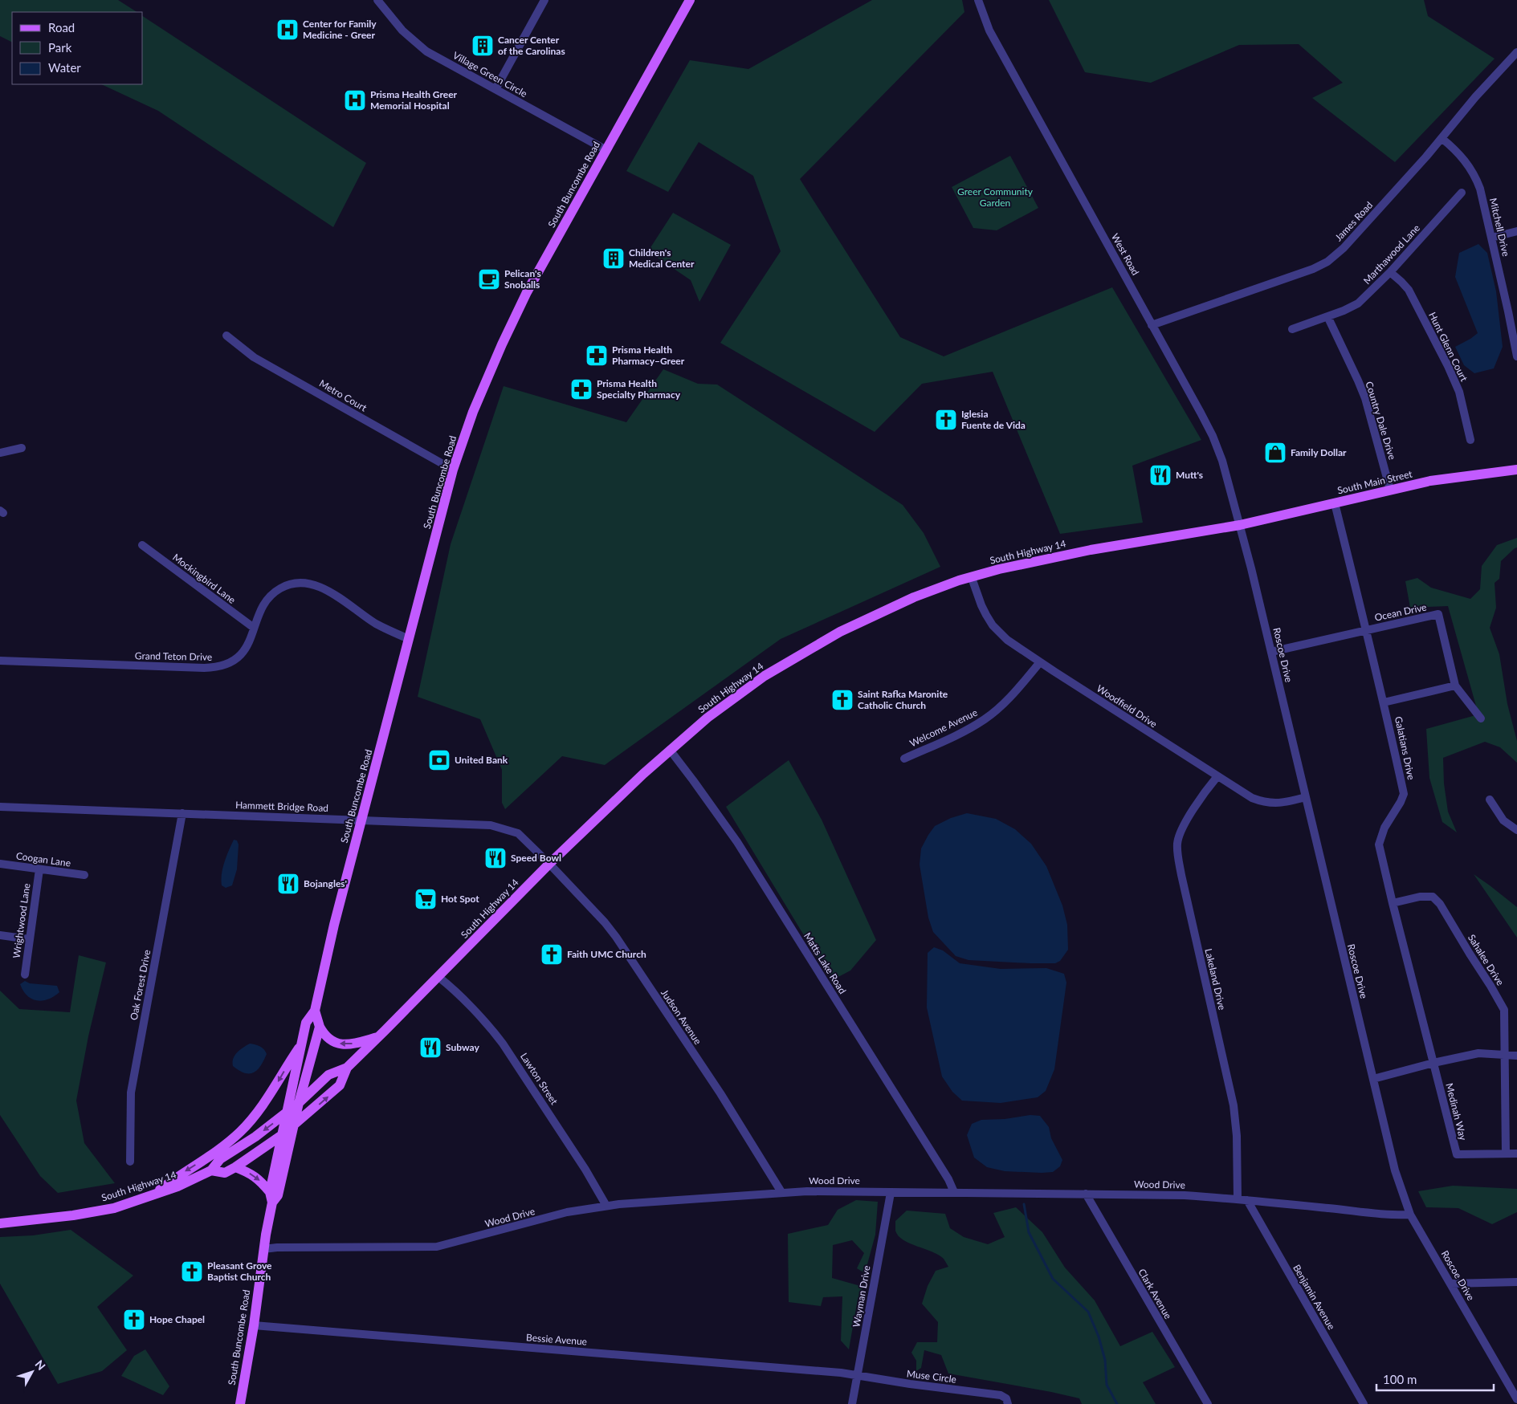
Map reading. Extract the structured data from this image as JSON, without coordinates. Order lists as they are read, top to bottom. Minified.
{"streets":{"main road":["South Buncombe Road","South Main Street","South Highway 14"],"street":["Village Green Circle","James Road","Mitchell Drive","West Road","Marthawood Lane","Hunt Glenn Court","Metro Court","Country Dale Drive","Mockingbird Lane","Ocean Drive","Roscoe Drive","Grand Teton Drive","Woodfield Drive","Welcome Avenue","Galatians Drive","Hammett Bridge Road","Coogan Lane","Wrightwood Lane","Sahalee Drive","Matts Lake Road","Lakeland Drive","Oak Forest Drive","Judson Avenue","Lawton Street","Medinah Way","Wood Drive","Clark Avenue","Wayman Drive","Benjamin Avenue","Bessie Avenue","Muse Circle"]},"crossings":[["Village Green Circle","South Buncombe Road"],["South Buncombe Road","Metro Court"],["South Buncombe Road","South Highway 14"],["South Buncombe Road","Grand Teton Drive"],["South Buncombe Road","Hammett Bridge Road"],["South Buncombe Road","Wood Drive"],["South Buncombe Road","Bessie Avenue"],["James Road","Mitchell Drive"],["James Road","West Road"],["West Road","South Main Street"],["West Road","South Highway 14"],["West Road","Roscoe Drive"],["Marthawood Lane","Hunt Glenn Court"],["Marthawood Lane","Country Dale Drive"],["Country Dale Drive","South Main Street"],["South Main Street","South Highway 14"],["South Main Street","Roscoe Drive"],["South Main Street","Galatians Drive"],["South Highway 14","Roscoe Drive"],["South Highway 14","Woodfield Drive"],["South Highway 14","Hammett Bridge Road"],["South Highway 14","Matts Lake Road"],["South Highway 14","Judson Avenue"],["South Highway 14","Lawton Street"],["Mockingbird Lane","Grand Teton Drive"],["Ocean Drive","Roscoe Drive"],["Ocean Drive","Galatians Drive"],["Roscoe Drive","Woodfield Drive"],["Roscoe Drive","Wood Drive"],["Woodfield Drive","Welcome Avenue"],["Woodfield Drive","Lakeland Drive"],["Galatians Drive","Sahalee Drive"],["Galatians Drive","Medinah Way"],["Hammett Bridge Road","Oak Forest Drive"],["Hammett Bridge Road","Judson Avenue"],["Coogan Lane","Wrightwood Lane"],["Sahalee Drive","Medinah Way"],["Matts Lake Road","Wood Drive"],["Lakeland Drive","Wood Drive"],["Judson Avenue","Wood Drive"],["Lawton Street","Wood Drive"],["Wood Drive","Clark Avenue"],["Wood Drive","Wayman Drive"],["Wood Drive","Benjamin Avenue"],["Wayman Drive","Bessie Avenue"],["Wayman Drive","Muse Circle"],["Bessie Avenue","Muse Circle"]],"parks":["Greer Community Garden"],"places":{"hospital":["Center for Family Medicine - Greer","Prisma Health Greer Memorial Hospital"],"building":["Cancer Center of the Carolinas","Children's Medical Center"],"cafe":["Pelican's Snoballs"],"pharmacy":["Prisma Health Pharmacy–Greer","Prisma Health Specialty Pharmacy"],"church":["Iglesia Fuente de Vida","Saint Rafka Maronite Catholic Church","Faith UMC Church","Pleasant Grove Baptist Church","Hope Chapel"],"shop":["Family Dollar"],"restaurant":["Mutt's","Speed Bowl","Bojangles'","Subway"],"bank":["United Bank"],"supermarket":["Hot Spot"]},"legend":["Road","Park","Water"],"scale_bar":"100 m","north":"top right"}
